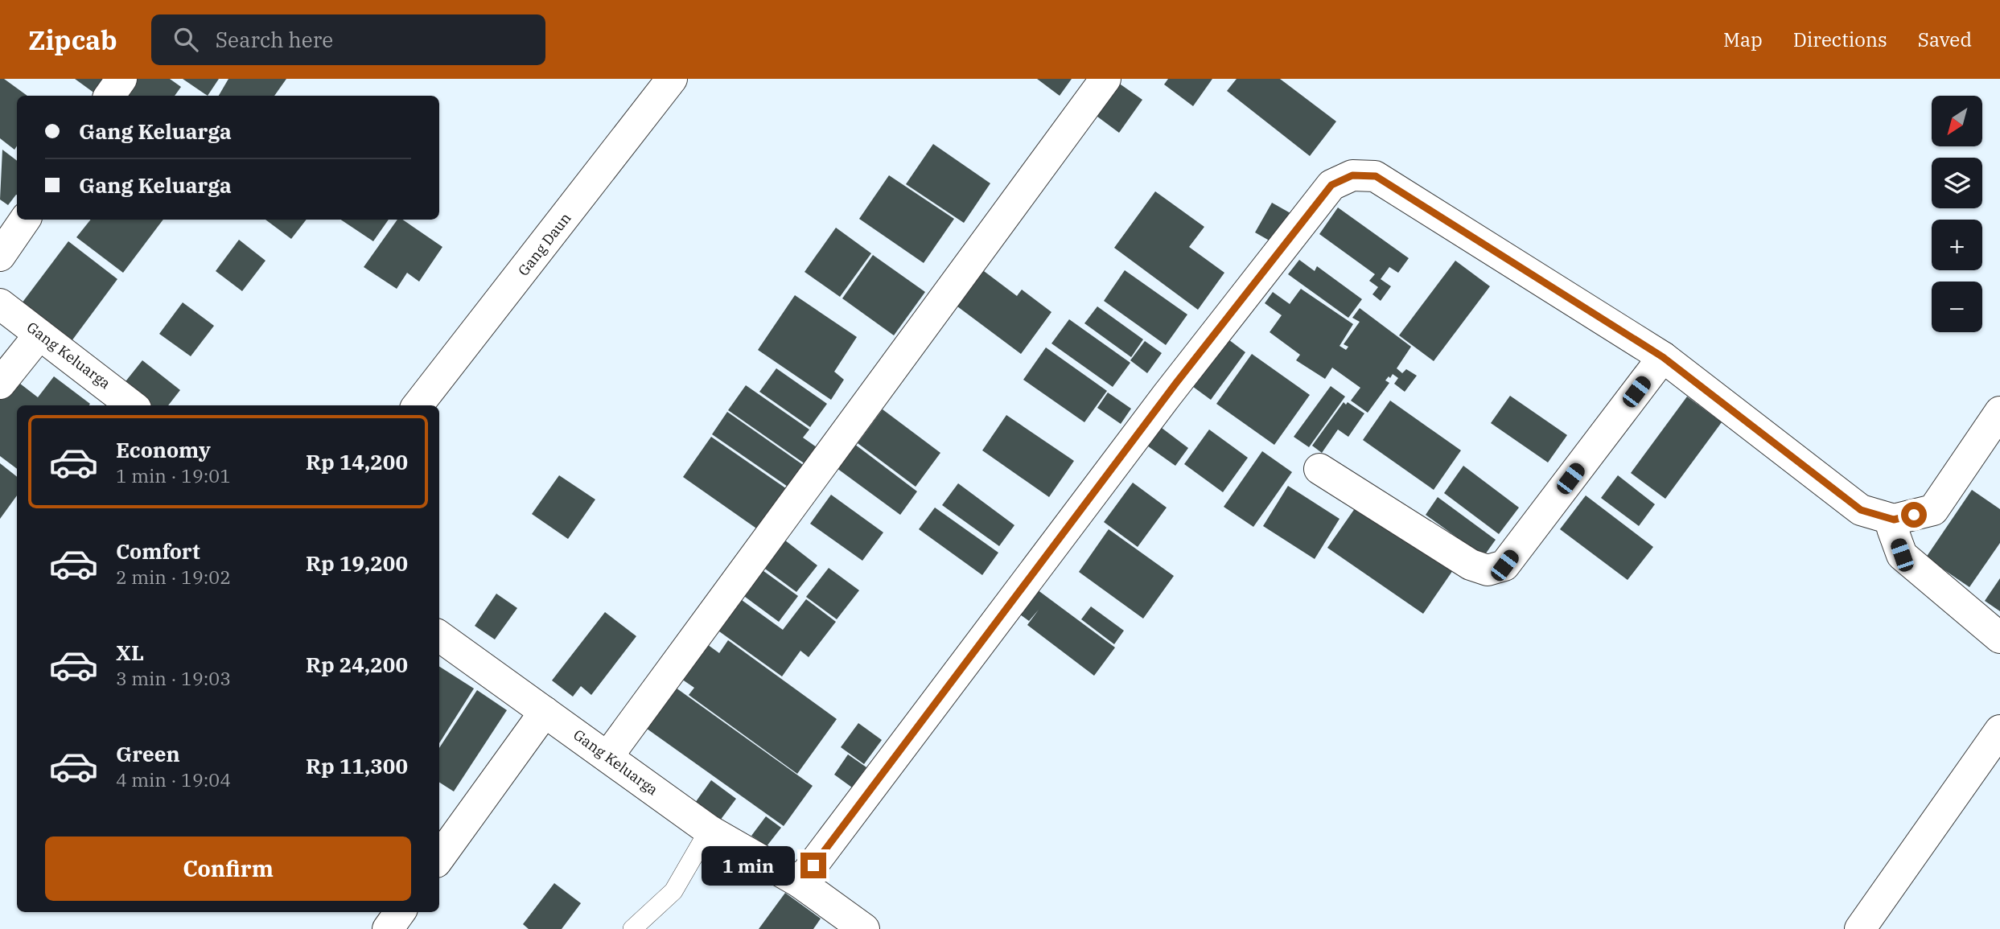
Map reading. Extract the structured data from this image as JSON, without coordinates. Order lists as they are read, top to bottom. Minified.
{"streets":{"street":["Gang Daun","Gang Keluarga"]},"north":"bottom left","page":{"header":"Zipcab","search":"Search here","nav":["Map","Directions","Saved"],"map_buttons":["+","−"],"banner":["Gang Keluarga","Gang Keluarga"],"list":[{"name":"Economy","note":"1 min · 19:01","value":"Rp 14,200"},{"name":"Comfort","note":"2 min · 19:02","value":"Rp 19,200"},{"name":"XL","note":"3 min · 19:03","value":"Rp 24,200"},{"name":"Green","note":"4 min · 19:04","value":"Rp 11,300"}],"buttons":"Confirm","bubble":"1 min"}}
